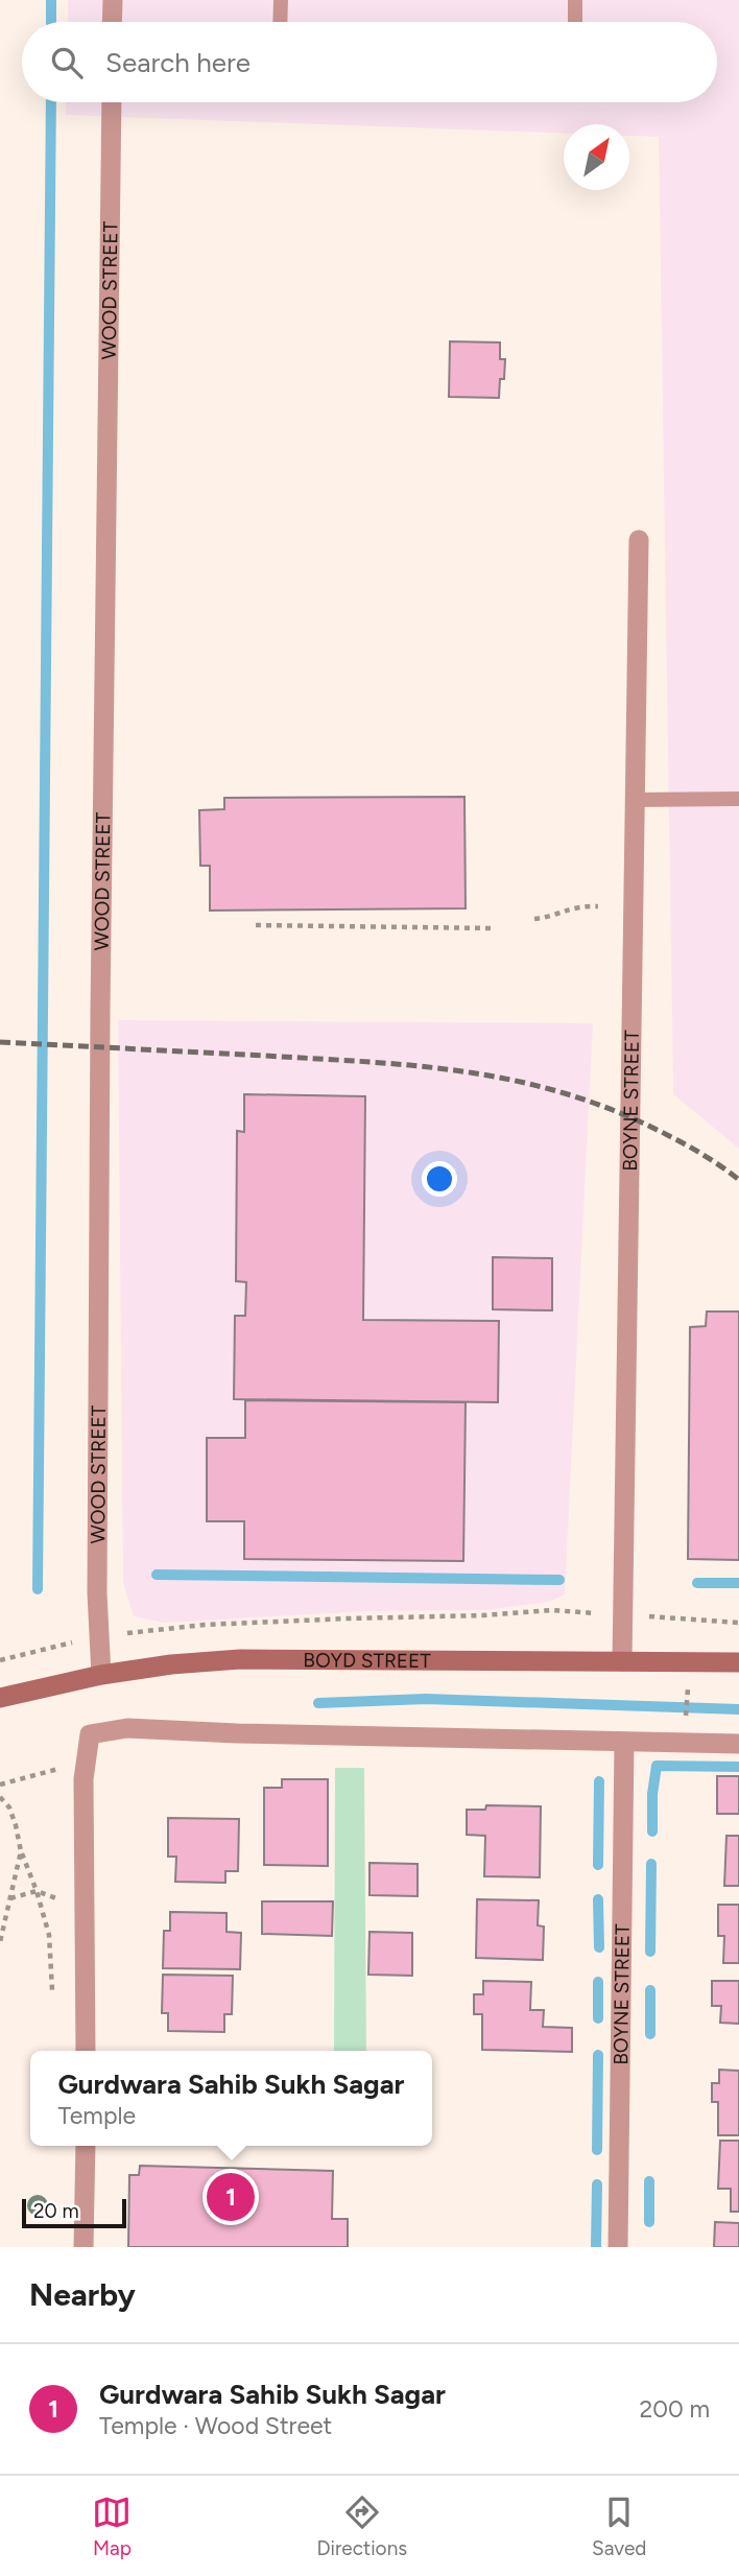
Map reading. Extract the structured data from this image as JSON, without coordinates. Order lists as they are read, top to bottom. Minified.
{"streets":{"main road":["BOYD STREET"],"street":["WOOD STREET","BOYNE STREET"]},"crossings":[["WOOD STREET","BOYD STREET"],["BOYNE STREET","BOYD STREET"]],"scale_bar":"20 m","north":"top right","page":{"search":"Search here","popup":["Gurdwara Sahib Sukh Sagar","Temple"],"pins":"1","scale":"20 m","heading":"Nearby","list":[{"mark":"1","name":"Gurdwara Sahib Sukh Sagar","note":"Temple · Wood Street","value":"200 m"}],"nav":["Map","Directions","Saved"]}}
